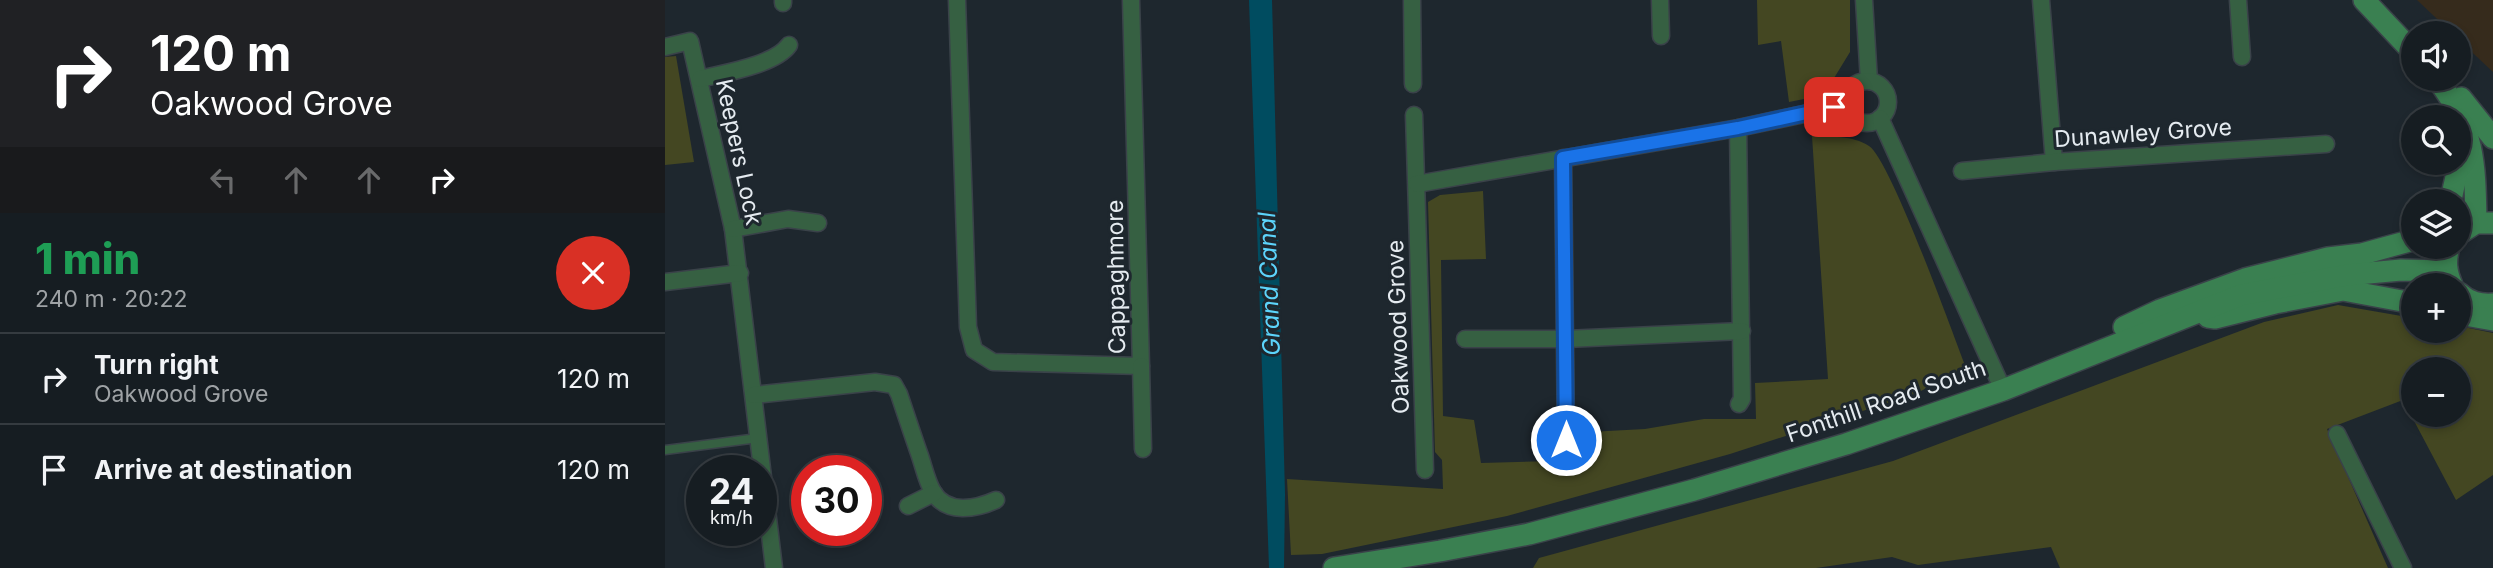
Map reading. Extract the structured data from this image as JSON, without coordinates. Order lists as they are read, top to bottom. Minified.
{"streets":{"main road":["Fonthill Road South"],"street":["Dunawley Grove","Keepers Lock","Cappaghmore","Oakwood Grove"]},"water":["Grand Canal"],"page":{"turn":["120 m","Oakwood Grove"],"map_buttons":["+","−"],"heading":["1 min","240 m · 20:22"],"list":[{"name":"Turn right","note":"Oakwood Grove","value":"120 m"},{"name":"Arrive at destination","value":"120 m"}],"speed":"24 km/h","limit":"30"}}
